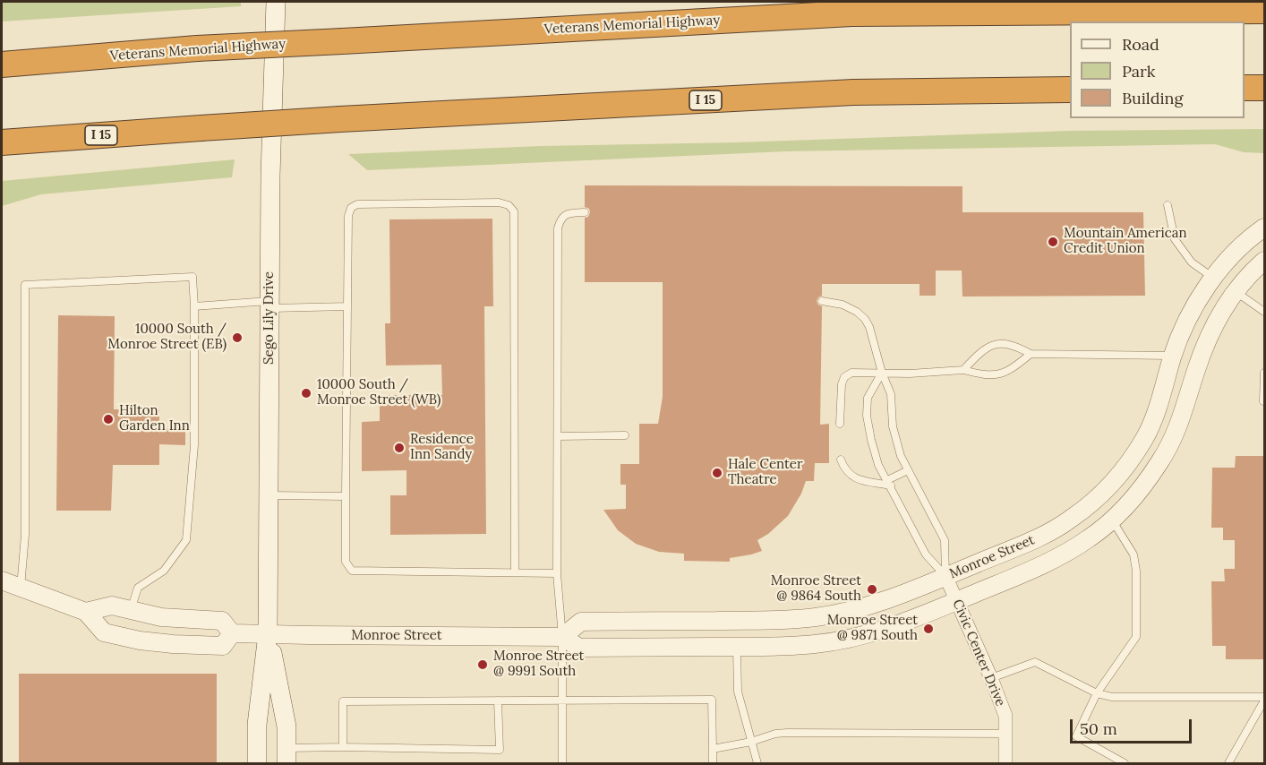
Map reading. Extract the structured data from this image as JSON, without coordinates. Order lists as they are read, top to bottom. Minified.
{"streets":{"highway":["Veterans Memorial Highway","I 15"],"main road":["Sego Lily Drive"],"street":["Monroe Street","Civic Center Drive"]},"crossings":[["Sego Lily Drive","Monroe Street"],["Monroe Street","Civic Center Drive"]],"places":["Mountain American Credit Union","10000 South / Monroe Street (EB)","10000 South / Monroe Street (WB)","Hilton Garden Inn","Residence Inn Sandy","Hale Center Theatre","Monroe Street @ 9864 South","Monroe Street @ 9871 South","Monroe Street @ 9991 South"],"legend":["Road","Park","Building"],"scale_bar":"50 m"}
